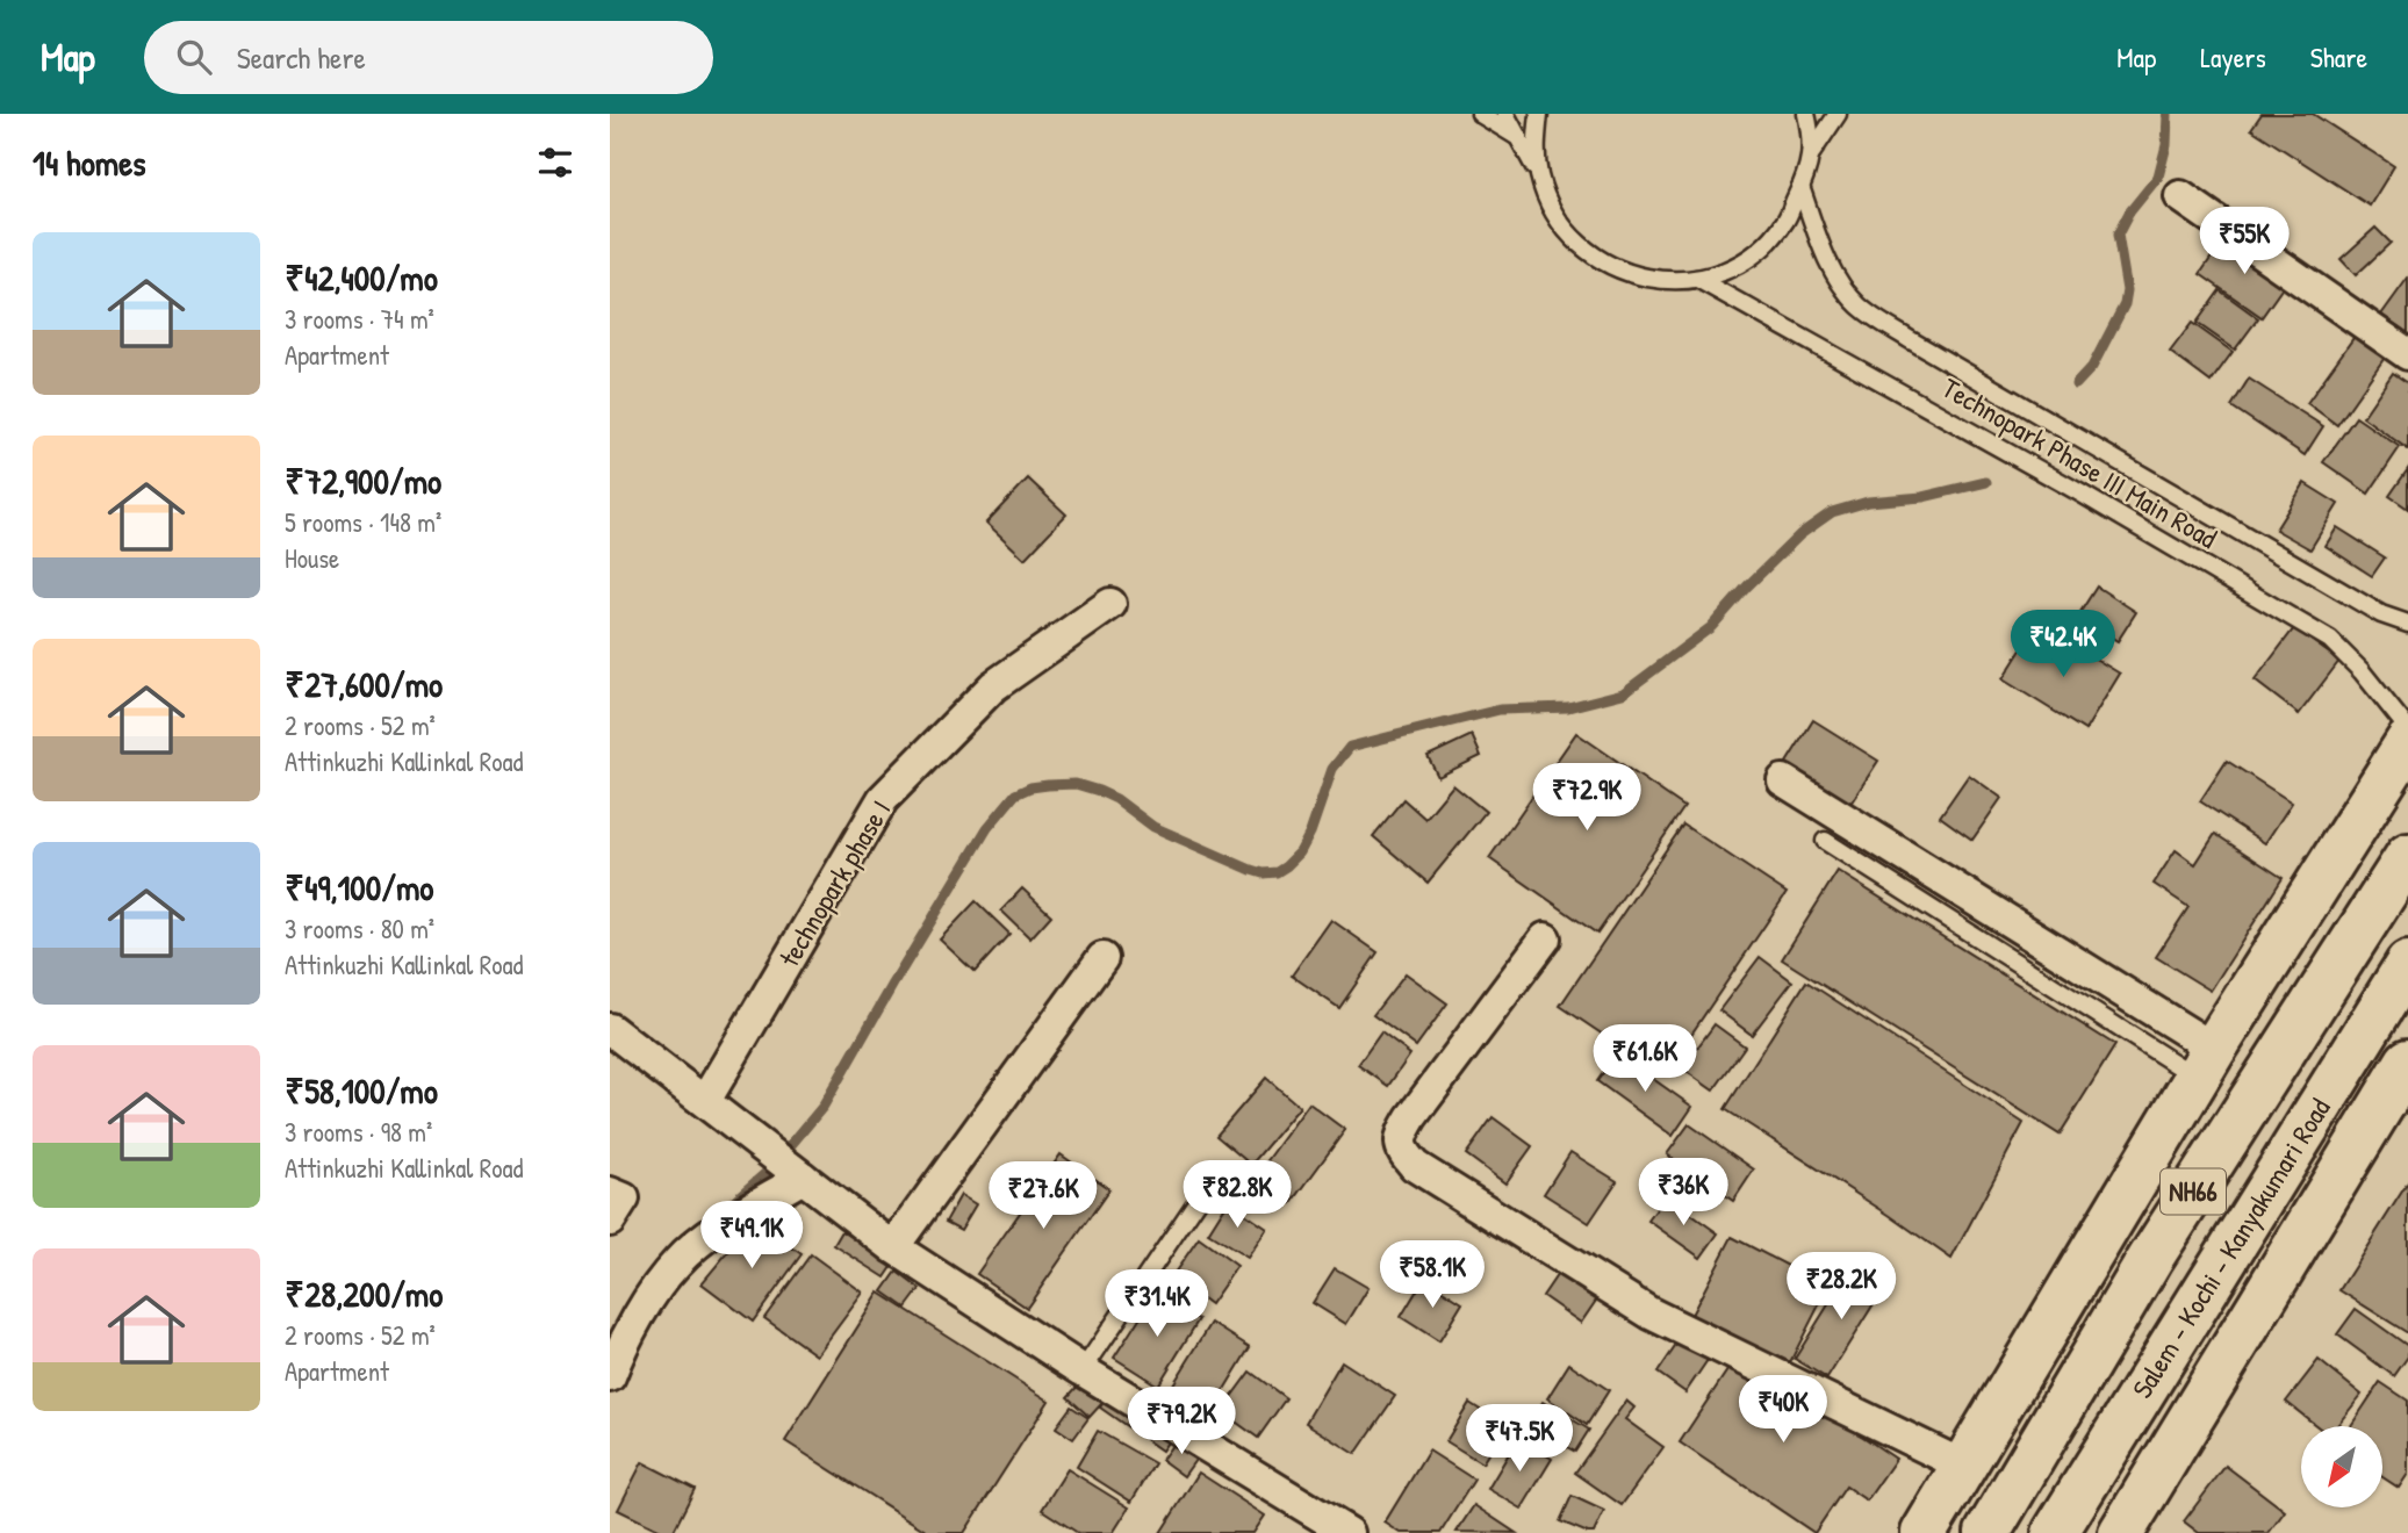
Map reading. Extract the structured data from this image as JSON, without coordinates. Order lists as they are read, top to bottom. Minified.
{"streets":{"main road":["NH66","Salem - Kochi - Kanyakumari Road"],"street":["technopark phase I"],"lane":["Technopark Phase III Main Road"]},"north":"bottom left","page":{"header":"Map","search":"Search here","nav":["Map","Layers","Share"],"heading":"14 homes","price":["₹55K","₹42.4K","₹72.9K","₹61.6K","₹36K","₹82.8K","₹27.6K","₹49.1K","₹58.1K","₹28.2K","₹31.4K","₹40K","₹79.2K","₹47.5K"],"list":[{"name":"₹42,400/mo","note":"3 rooms · 74 m² · Apartment"},{"name":"₹72,900/mo","note":"5 rooms · 148 m² · House"},{"name":"₹27,600/mo","note":"2 rooms · 52 m² · Attinkuzhi Kallinkal Road"},{"name":"₹49,100/mo","note":"3 rooms · 80 m² · Attinkuzhi Kallinkal Road"},{"name":"₹58,100/mo","note":"3 rooms · 98 m² · Attinkuzhi Kallinkal Road"},{"name":"₹28,200/mo","note":"2 rooms · 52 m² · Apartment"}]}}
